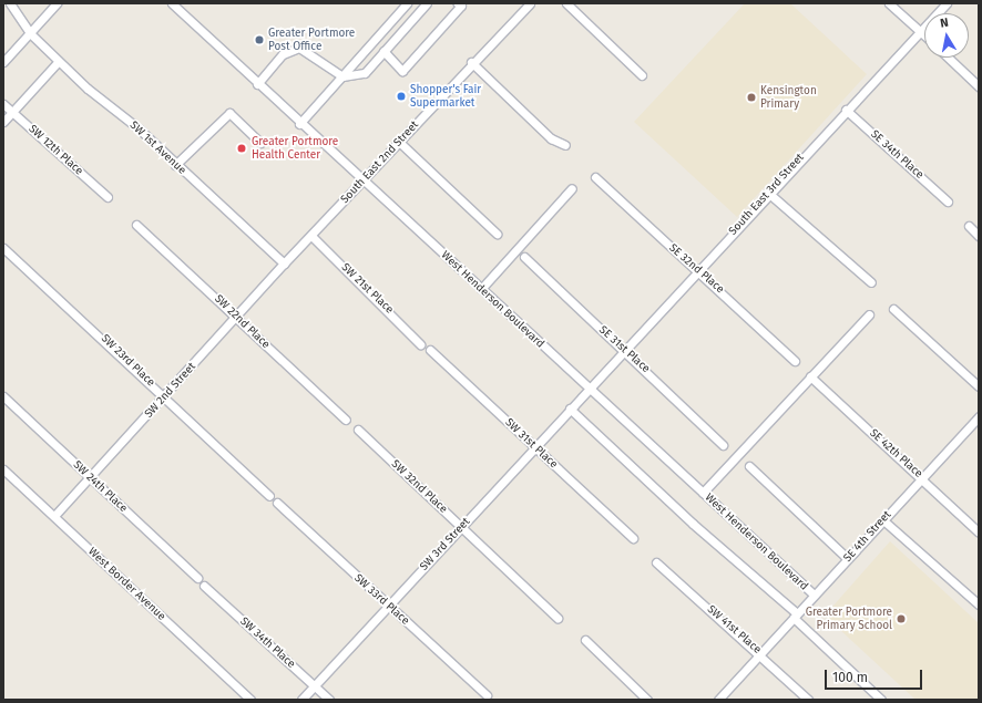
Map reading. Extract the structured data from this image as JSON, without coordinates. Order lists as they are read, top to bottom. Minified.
{"streets":{"street":["SW 1st Avenue","SW 12th Place","SE 34th Place","South East 2nd Street","South East 3rd Street","SE 32nd Place","SW 21st Place","West Henderson Boulevard","SW 22nd Place","SE 31st Place","SW 23rd Place","SW 2nd Street","SW 31st Place","SE 42th Place","SW 24th Place","SW 32nd Place","SE 4th Street","SW 3rd Street","West Border Avenue","SW 33rd Place","SW 41st Place","SW 34th Place"]},"crossings":[["SW 1st Avenue","South East 2nd Street"],["SW 1st Avenue","SW 2nd Street"],["SE 34th Place","South East 3rd Street"],["South East 2nd Street","SW 21st Place"],["South East 2nd Street","West Henderson Boulevard"],["South East 2nd Street","SW 2nd Street"],["South East 3rd Street","SE 32nd Place"],["South East 3rd Street","West Henderson Boulevard"],["South East 3rd Street","SE 31st Place"],["South East 3rd Street","SW 3rd Street"],["West Henderson Boulevard","SE 4th Street"],["West Henderson Boulevard","SW 3rd Street"],["SW 22nd Place","SW 2nd Street"],["SW 23rd Place","SW 2nd Street"],["SW 2nd Street","SW 24th Place"],["SW 2nd Street","West Border Avenue"],["SW 31st Place","SW 3rd Street"],["SE 42th Place","SE 4th Street"],["SW 32nd Place","SW 3rd Street"],["SE 4th Street","SW 41st Place"],["SW 3rd Street","SW 33rd Place"],["SW 3rd Street","SW 34th Place"]],"places":["Greater Portmore Post Office","Shopper's Fair Supermarket","Kensington Primary","Greater Portmore Health Center","Greater Portmore Primary School"],"scale_bar":"100 m","north":"top"}
